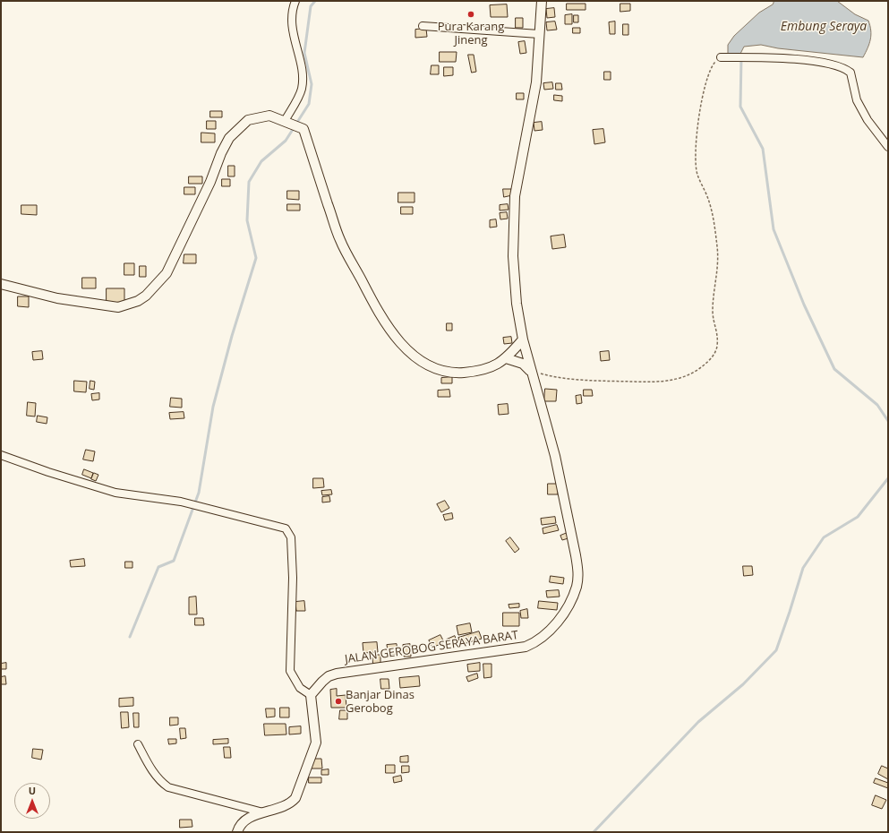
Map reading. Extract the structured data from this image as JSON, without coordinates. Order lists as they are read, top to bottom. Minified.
{"streets":{"street":["JALAN GEROBOG SERAYA BARAT"]},"water":["Embung Seraya"],"places":["Pura Karang Jineng","Banjar Dinas Gerobog"],"north":"top"}
